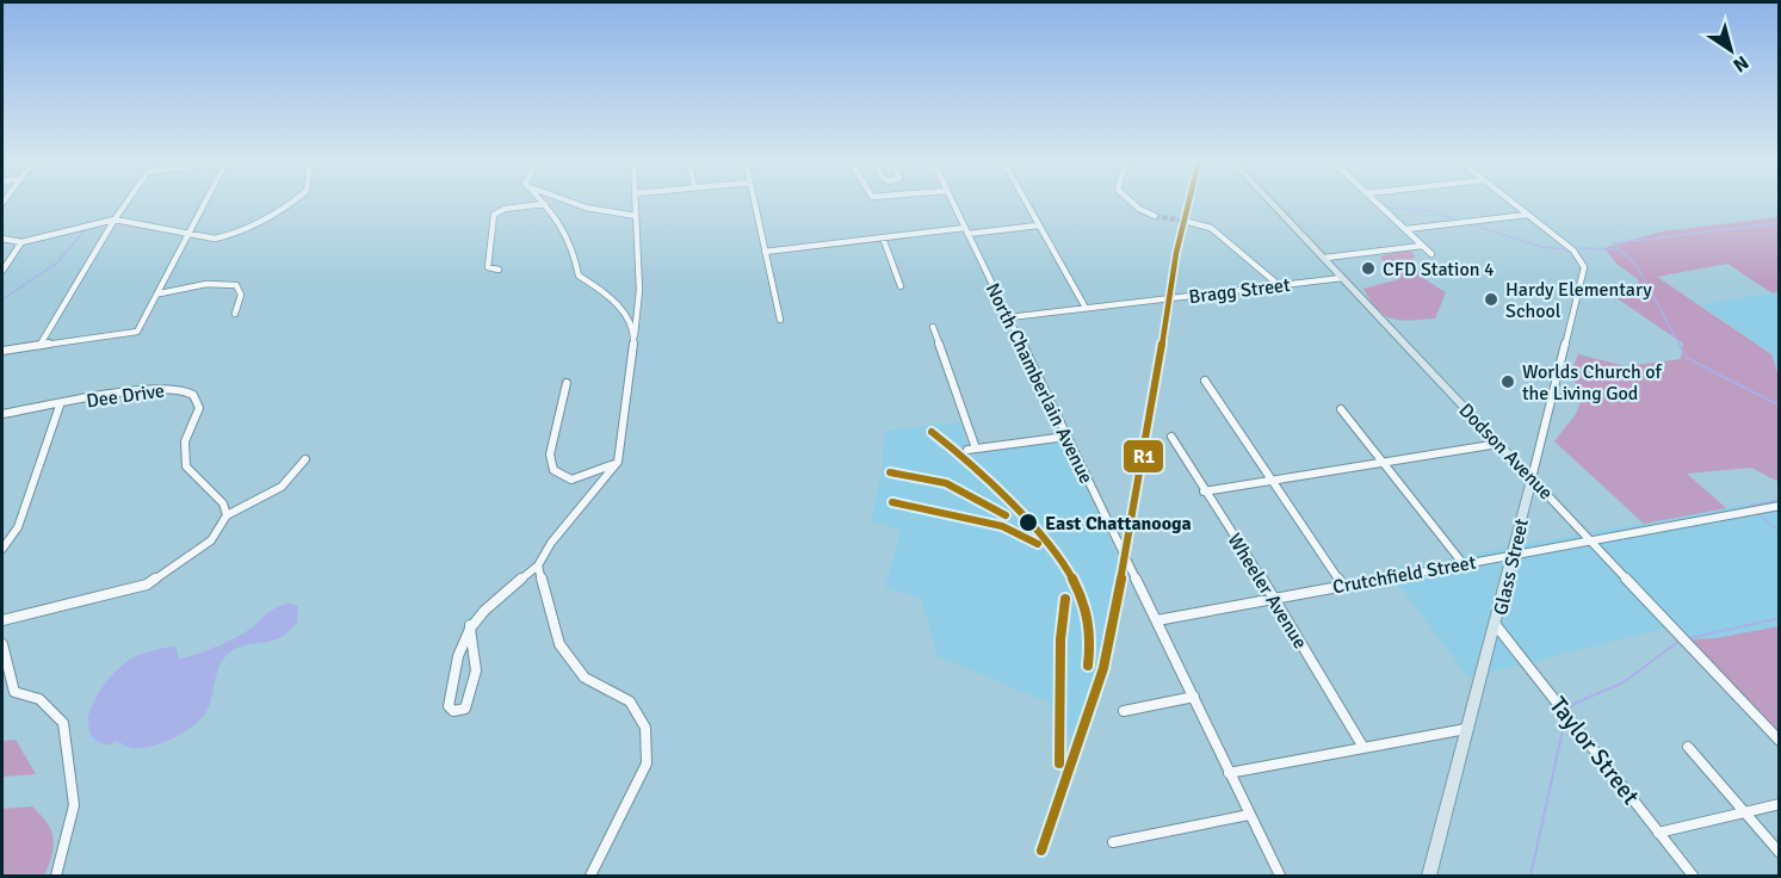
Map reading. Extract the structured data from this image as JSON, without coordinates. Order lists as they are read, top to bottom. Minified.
{"streets":{"main road":["Dodson Avenue","Glass Street"],"street":["Bragg Street","North Chamberlain Avenue","Dee Drive","Crutchfield Street","Wheeler Avenue","Taylor Street"]},"crossings":[["Bragg Street","North Chamberlain Avenue"],["Bragg Street","Dodson Avenue"],["North Chamberlain Avenue","Crutchfield Street"],["Dodson Avenue","Glass Street"],["Dodson Avenue","Crutchfield Street"],["Glass Street","Crutchfield Street"],["Glass Street","Taylor Street"],["Crutchfield Street","Wheeler Avenue"]],"places":["CFD Station 4","Hardy Elementary School","Worlds Church of the Living God","East Chattanooga"],"lines":["transit line R1"],"north":"bottom right"}
